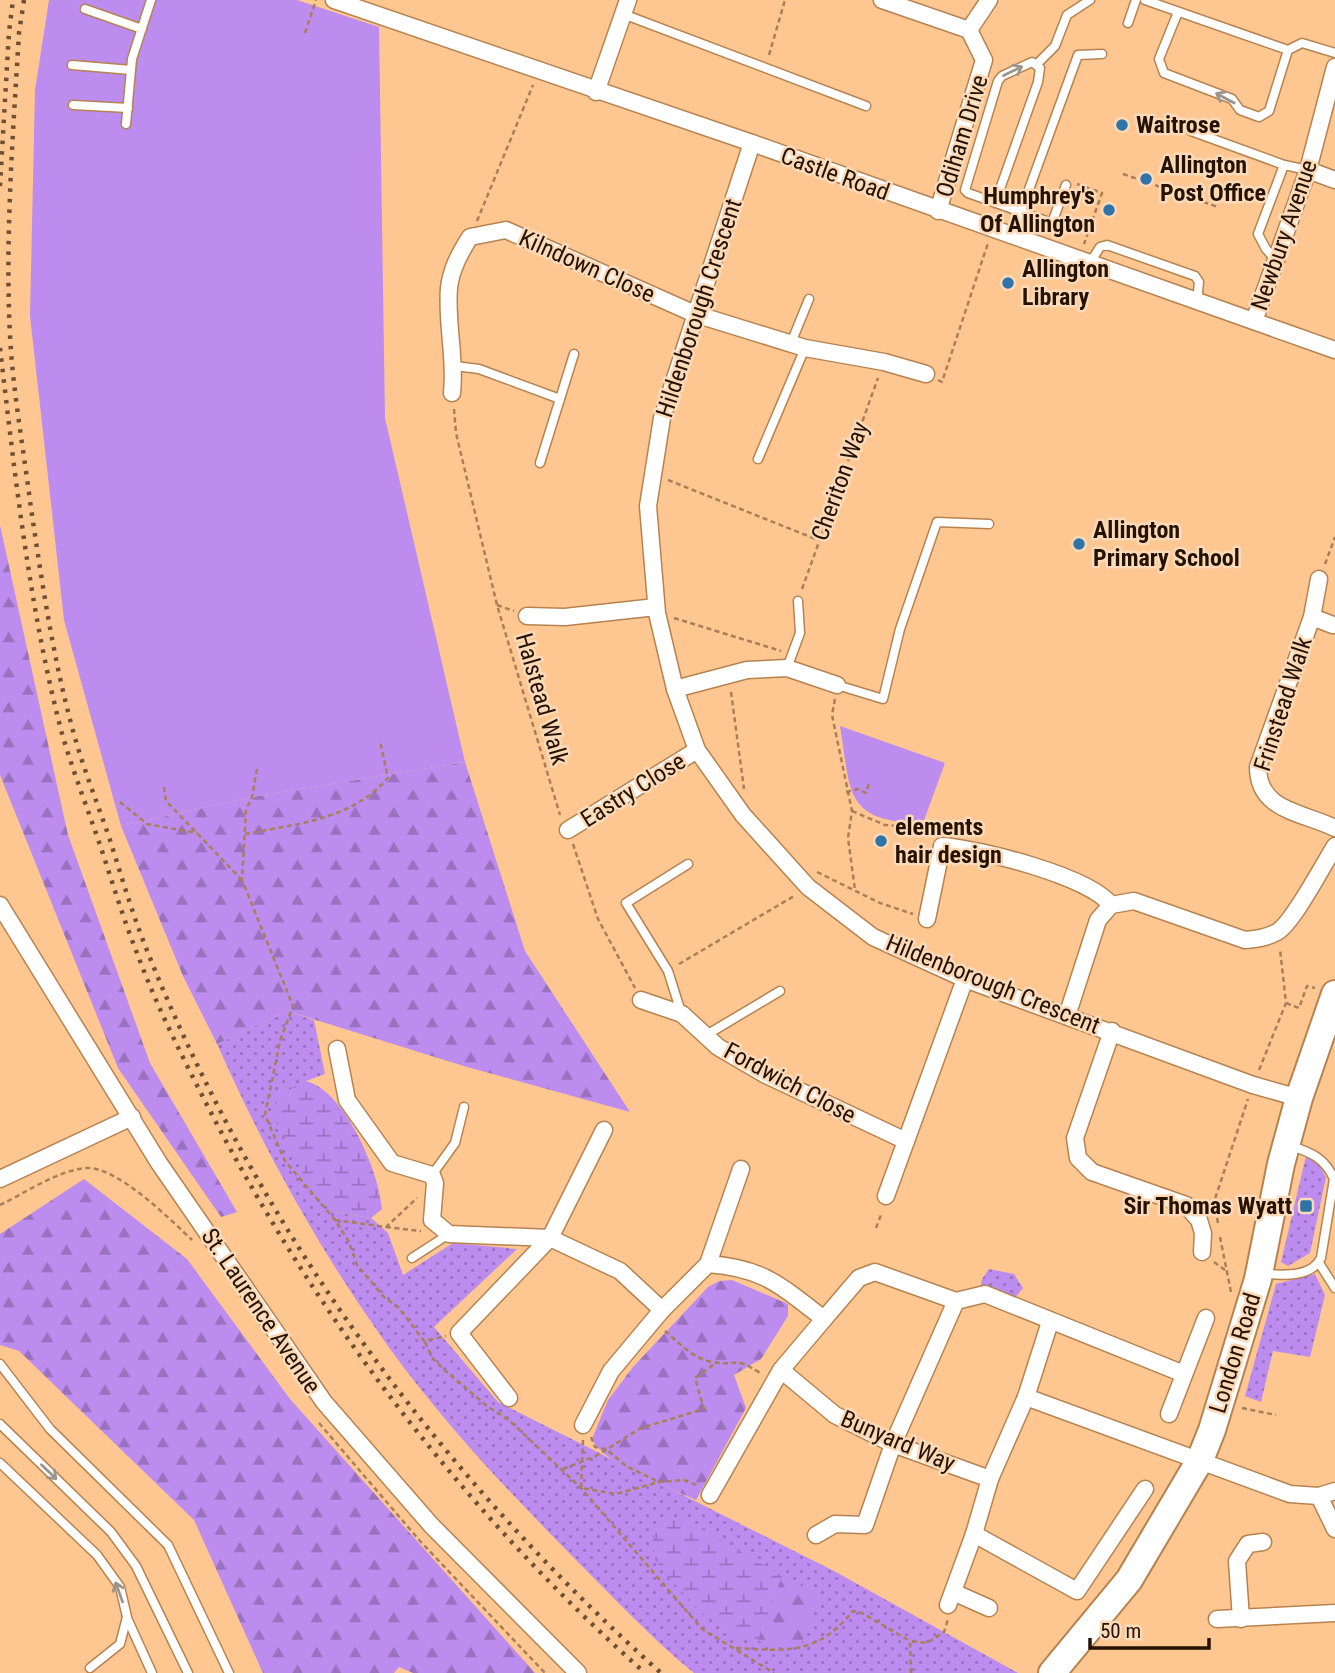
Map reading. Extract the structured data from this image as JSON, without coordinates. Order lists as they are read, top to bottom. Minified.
{"streets":{"main road":["London Road"],"street":["Odiham Drive","Castle Road","Newbury Avenue","Kilndown Close","Hildenborough Crescent","Frinstead Walk","Eastry Close","Fordwich Close","St. Laurence Avenue","Bunyard Way"],"path":["Cheriton Way","Halstead Walk"]},"crossings":[["Odiham Drive","Castle Road"],["Castle Road","Newbury Avenue"],["Castle Road","Hildenborough Crescent"],["Kilndown Close","Hildenborough Crescent"],["Hildenborough Crescent","Eastry Close"],["Hildenborough Crescent","London Road"],["Halstead Walk","Eastry Close"],["Halstead Walk","Fordwich Close"]],"places":{"other":["Waitrose","Allington Post Office","Humphrey's Of Allington","Allington Library","Allington Primary School","elements hair design"],"transit":["Sir Thomas Wyatt"]},"scale_bar":"50 m"}
